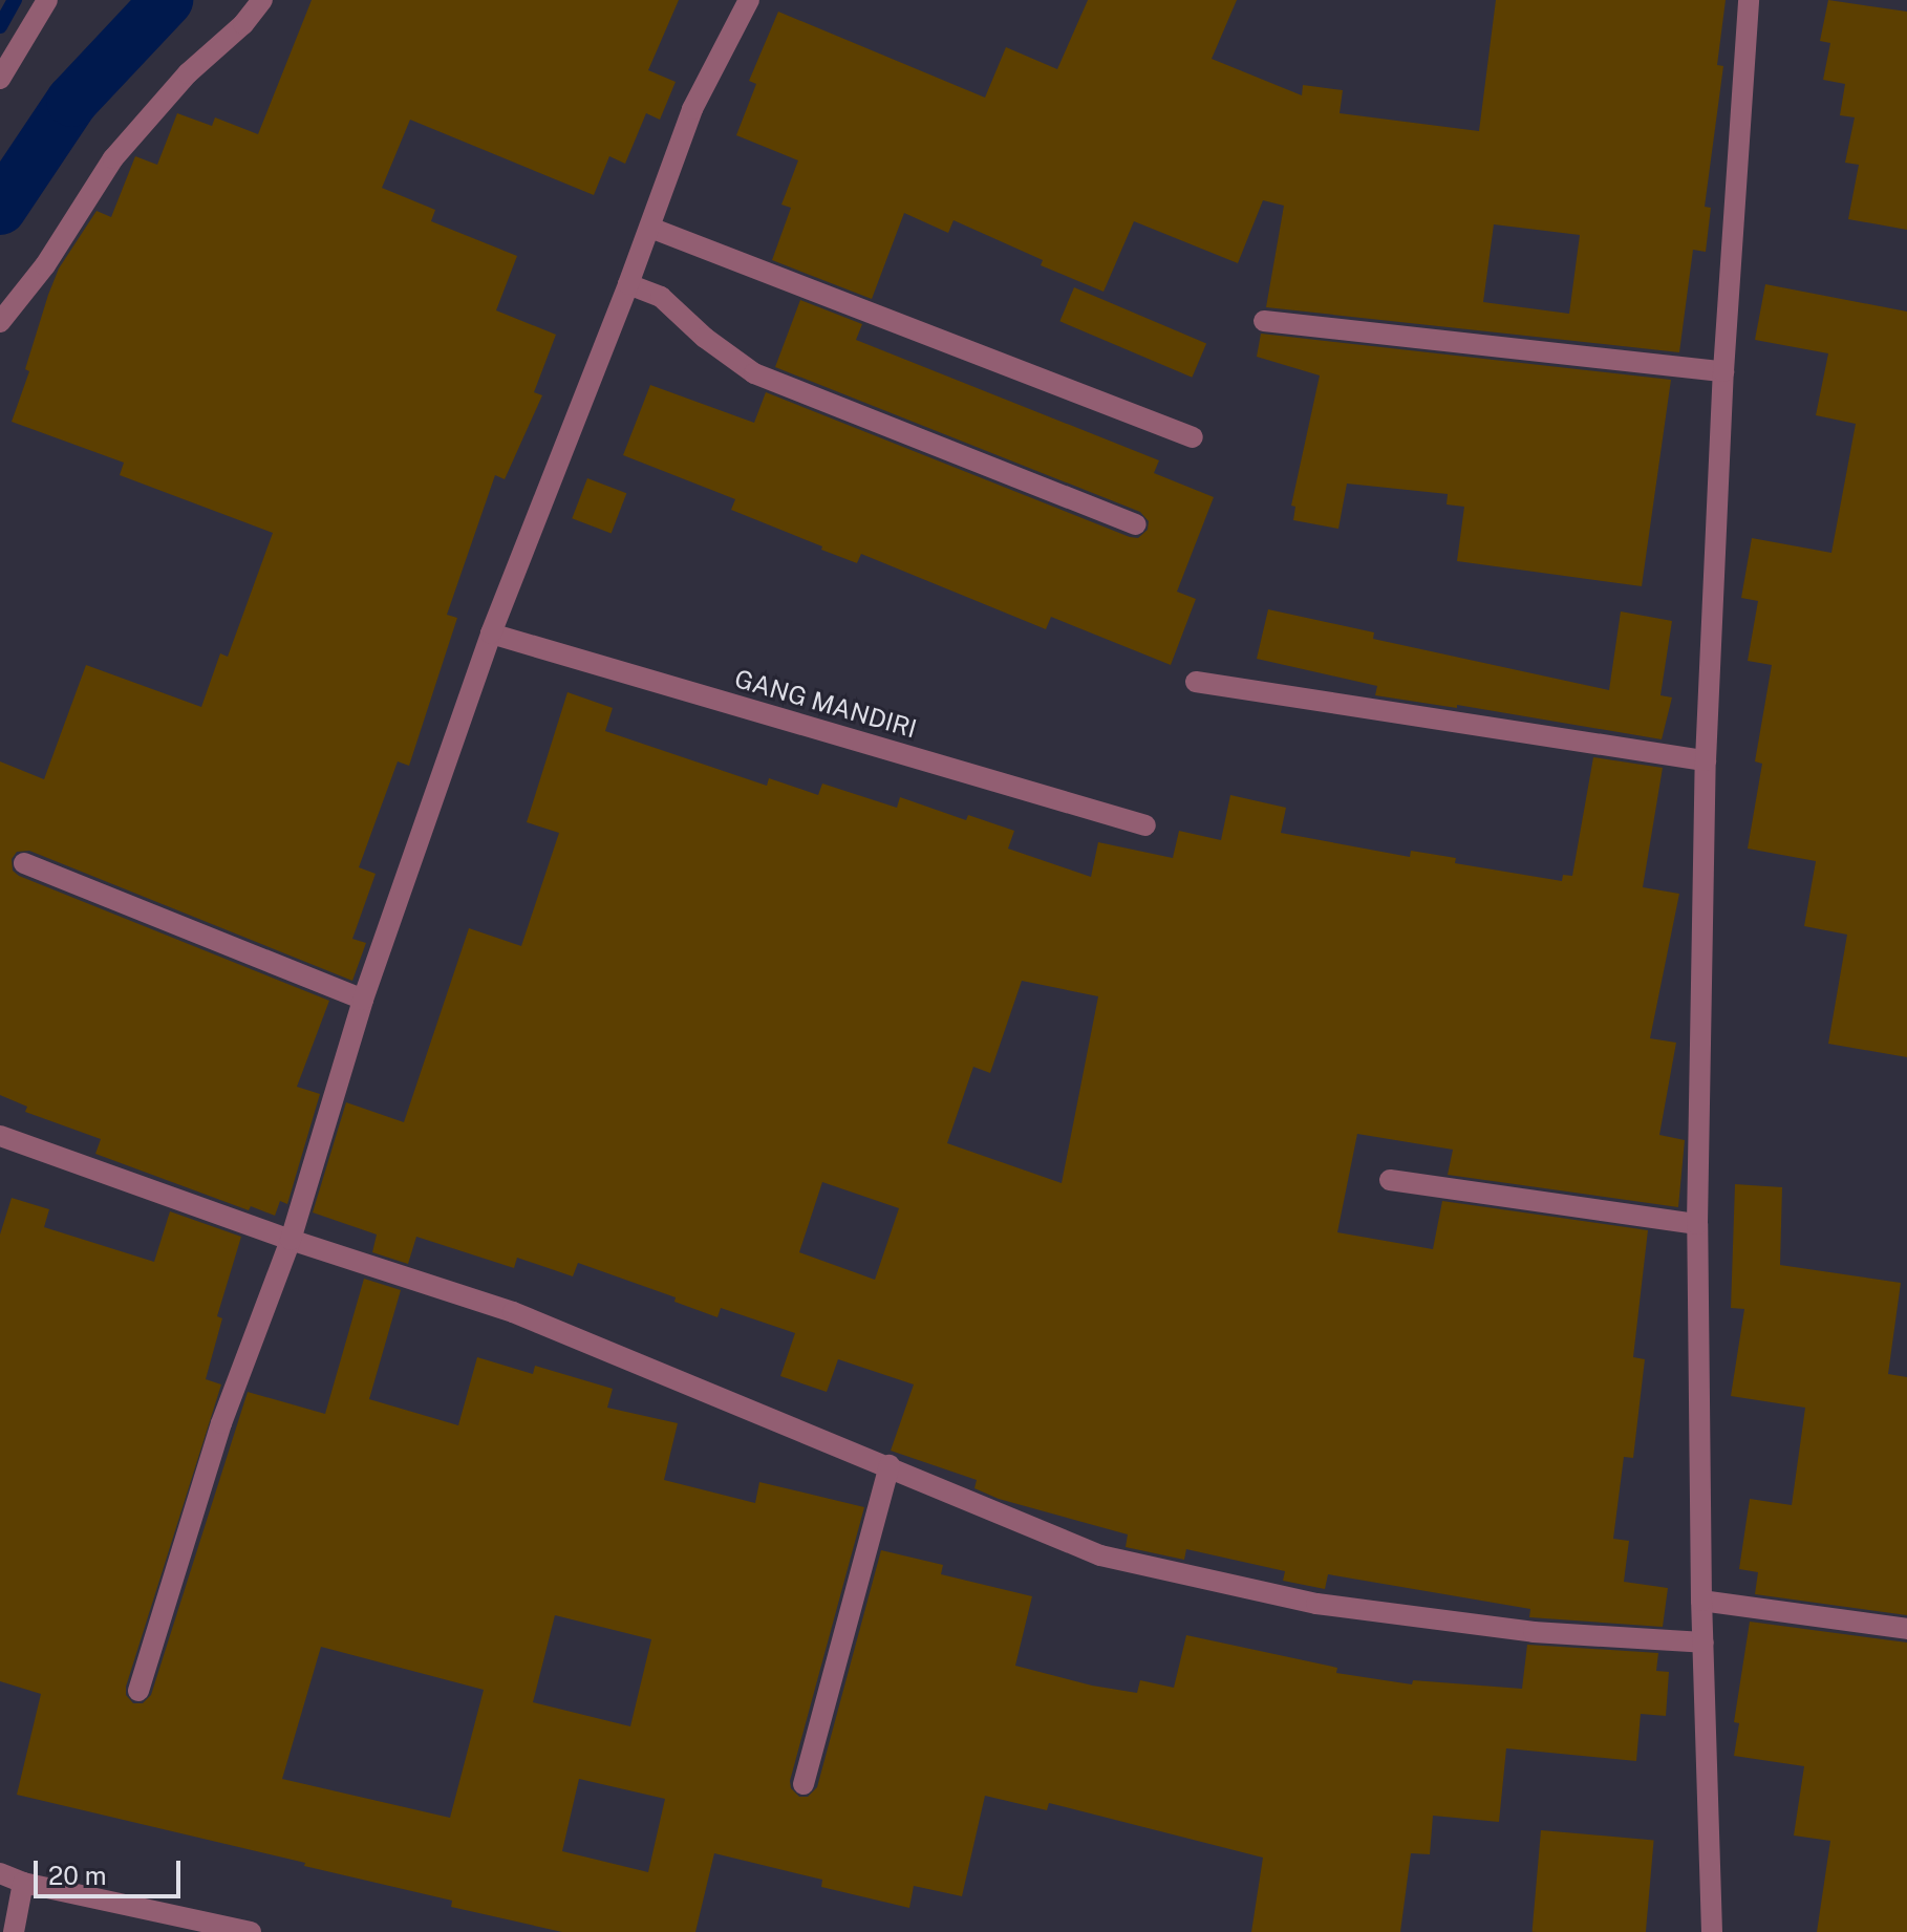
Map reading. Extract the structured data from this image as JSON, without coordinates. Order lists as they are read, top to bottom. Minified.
{"streets":{"street":["GANG MANDIRI"]},"scale_bar":"20 m"}
